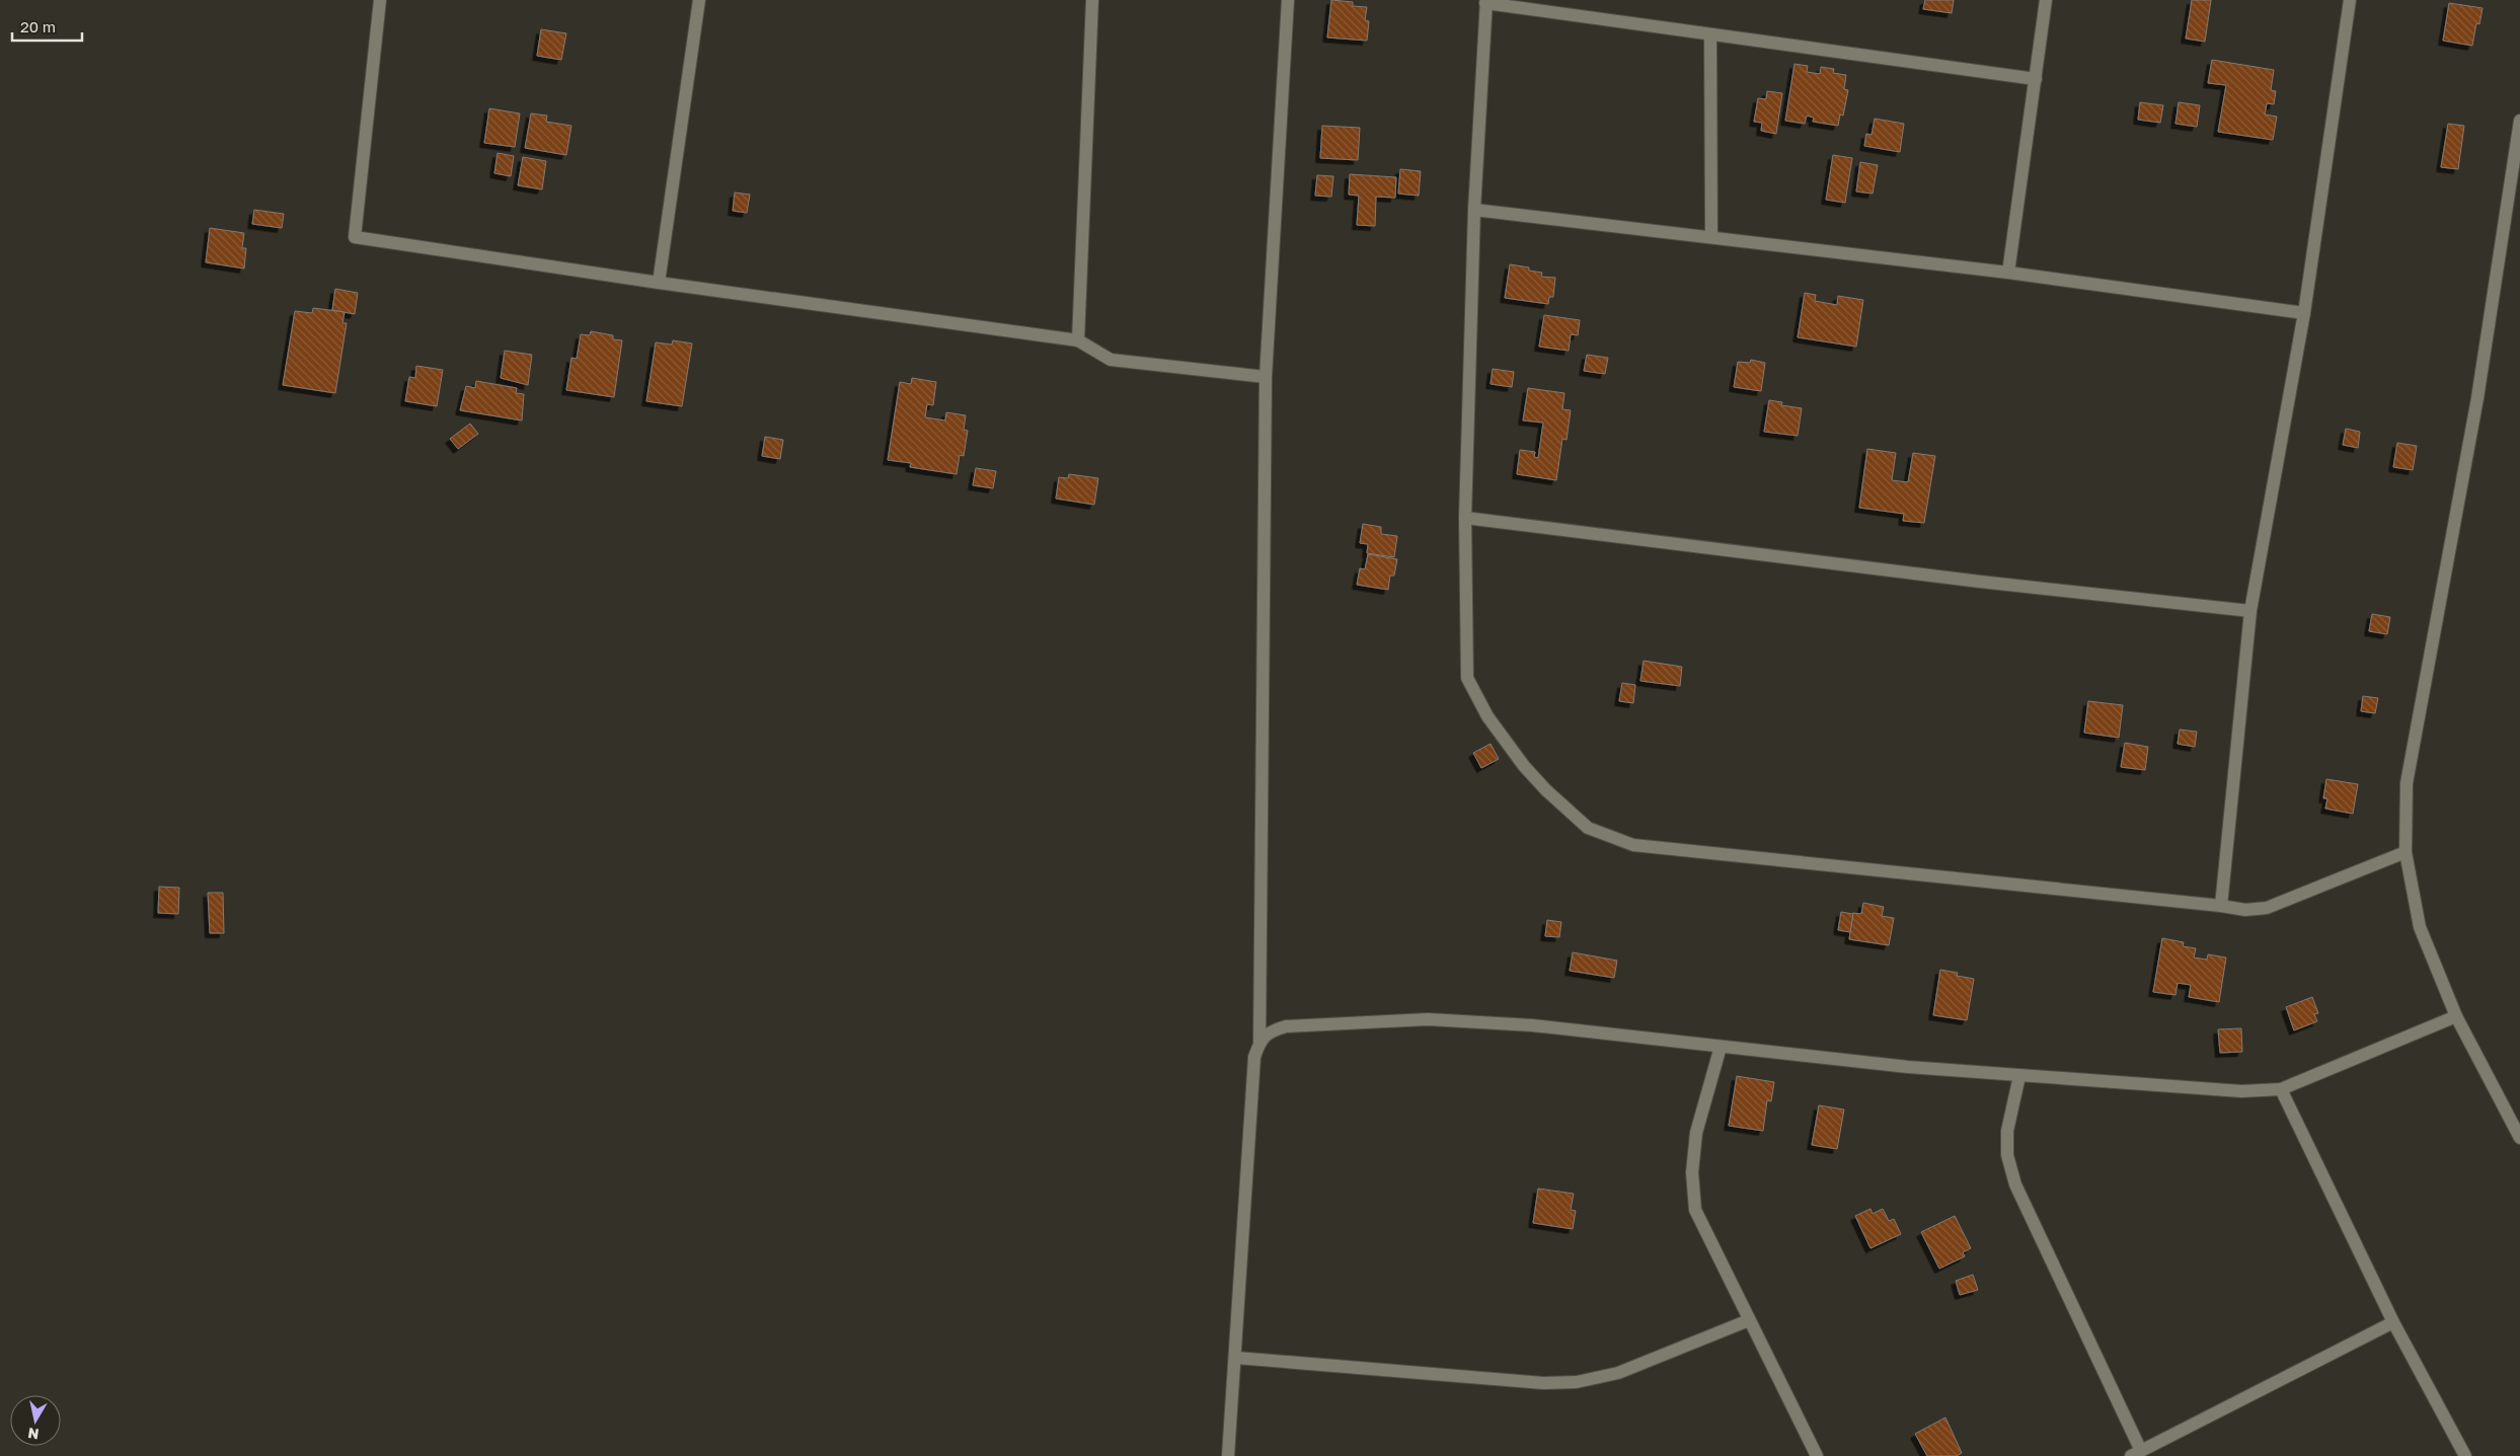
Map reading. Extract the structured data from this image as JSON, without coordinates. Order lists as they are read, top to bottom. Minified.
{"scale_bar":"20 m","north":"bottom"}
